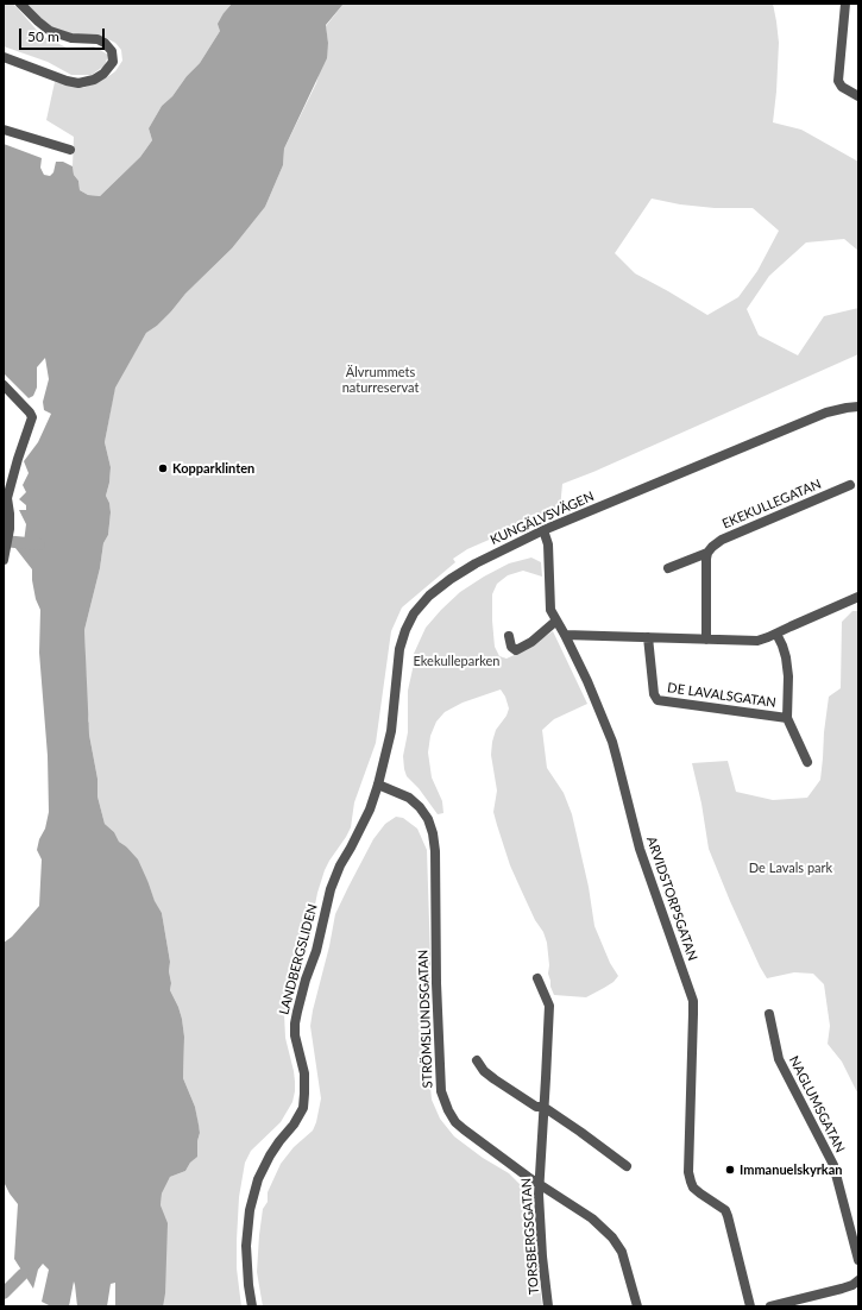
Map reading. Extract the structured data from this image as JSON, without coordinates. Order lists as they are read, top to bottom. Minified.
{"streets":{"street":["EKEKULLEGATAN","KUNGÄLVSVÄGEN","DE LAVALSGATAN","ARVIDSTORPSGATAN","LANDBERGSLIDEN","STRÖMSLUNDSGATAN","NAGLUMSGATAN","TORSBERGSGATAN"]},"crossings":[["KUNGÄLVSVÄGEN","ARVIDSTORPSGATAN"],["KUNGÄLVSVÄGEN","LANDBERGSLIDEN"],["KUNGÄLVSVÄGEN","STRÖMSLUNDSGATAN"],["LANDBERGSLIDEN","STRÖMSLUNDSGATAN"],["STRÖMSLUNDSGATAN","TORSBERGSGATAN"]],"parks":["Älvrummets naturreservat","Ekekulleparken","De Lavals park"],"places":["Kopparklinten","Immanuelskyrkan"],"scale_bar":"50 m"}
